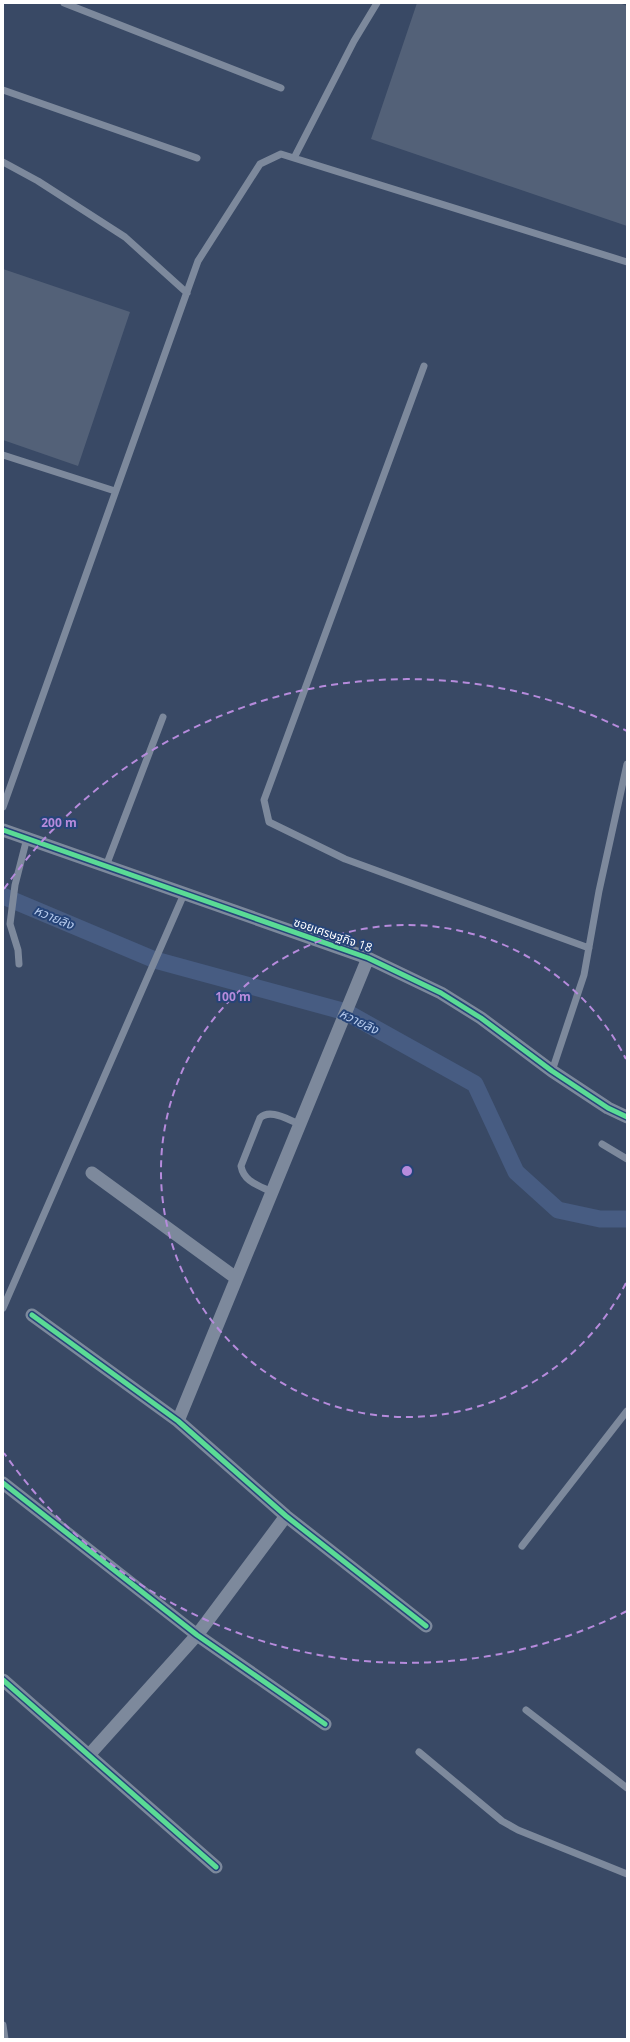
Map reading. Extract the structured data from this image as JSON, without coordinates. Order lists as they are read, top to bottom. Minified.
{"streets":{"street":["ซอยเศรษฐกิจ 18"]},"water":["หวายลิง"],"rings":["200 m","100 m"]}
